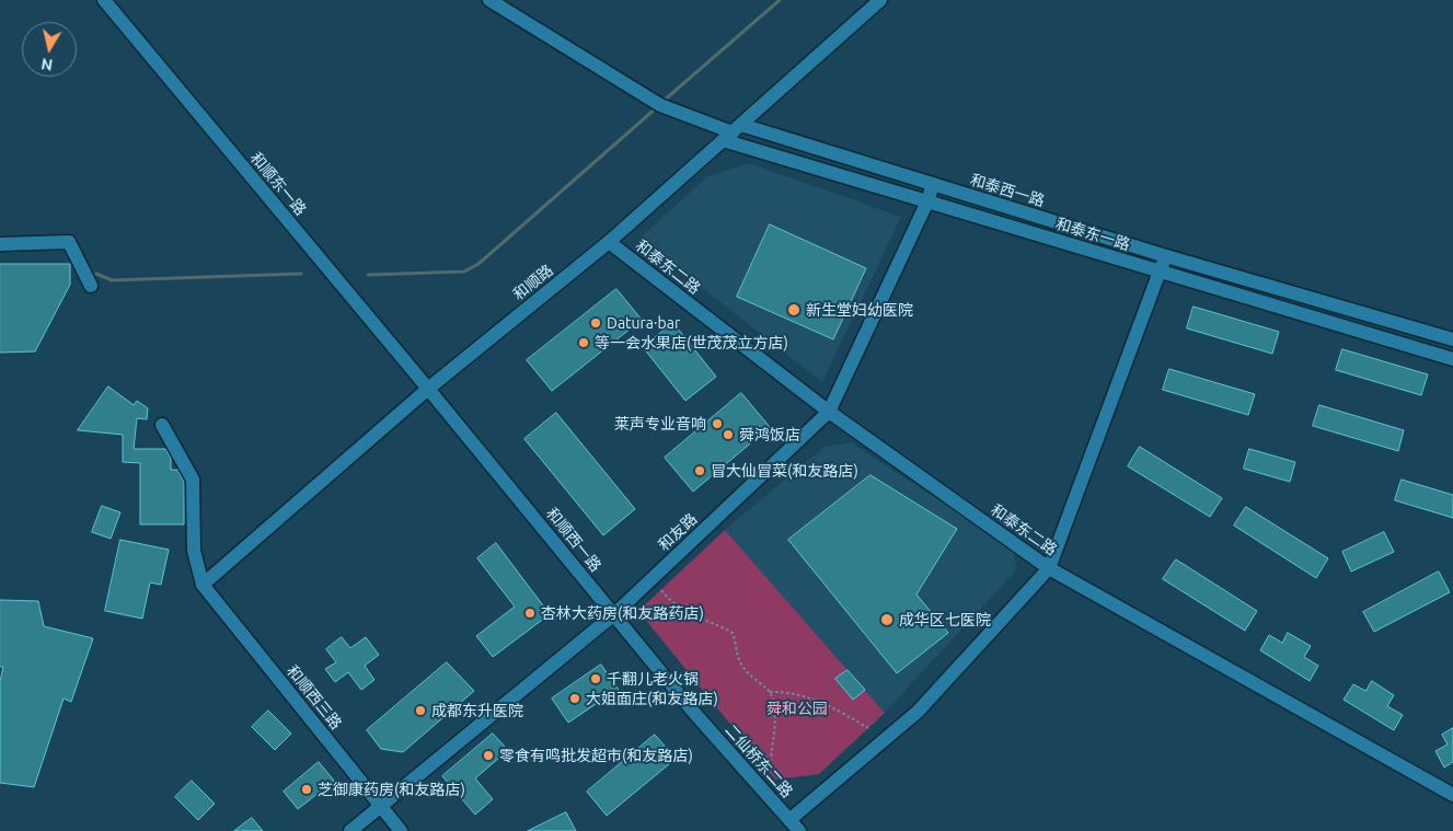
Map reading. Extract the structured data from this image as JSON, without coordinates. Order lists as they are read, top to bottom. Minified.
{"streets":{"street":["和顺东一路","和泰西一路","和泰东一路","和泰东二路","和顺路","和友路","和顺西一路","和顺西三路","二仙桥东二路"]},"crossings":[["和顺东一路","和顺路"],["和顺东一路","和顺西一路"],["和泰西一路","和泰东一路"],["和泰西一路","和顺路"],["和泰西一路","和友路"],["和泰东一路","和顺路"],["和泰东一路","和友路"],["和泰东二路","和顺路"],["和泰东二路","和友路"],["和顺路","和顺西一路"],["和顺路","和顺西三路"],["和友路","和顺西一路"],["和友路","和顺西三路"],["和顺西一路","二仙桥东二路"]],"parks":["舜和公园"],"places":["新生堂妇幼医院","Datura·bar","等一会水果店(世茂茂立方店)","莱声专业音响","舜鸿饭店","冒大仙冒菜(和友路店)","杏林大药房(和友路药店)","成华区七医院","千翻儿老火锅","大姐面庄(和友路店)","成都东升医院","零食有鸣批发超市(和友路店)","芝御康药房(和友路店)"],"north":"bottom"}
